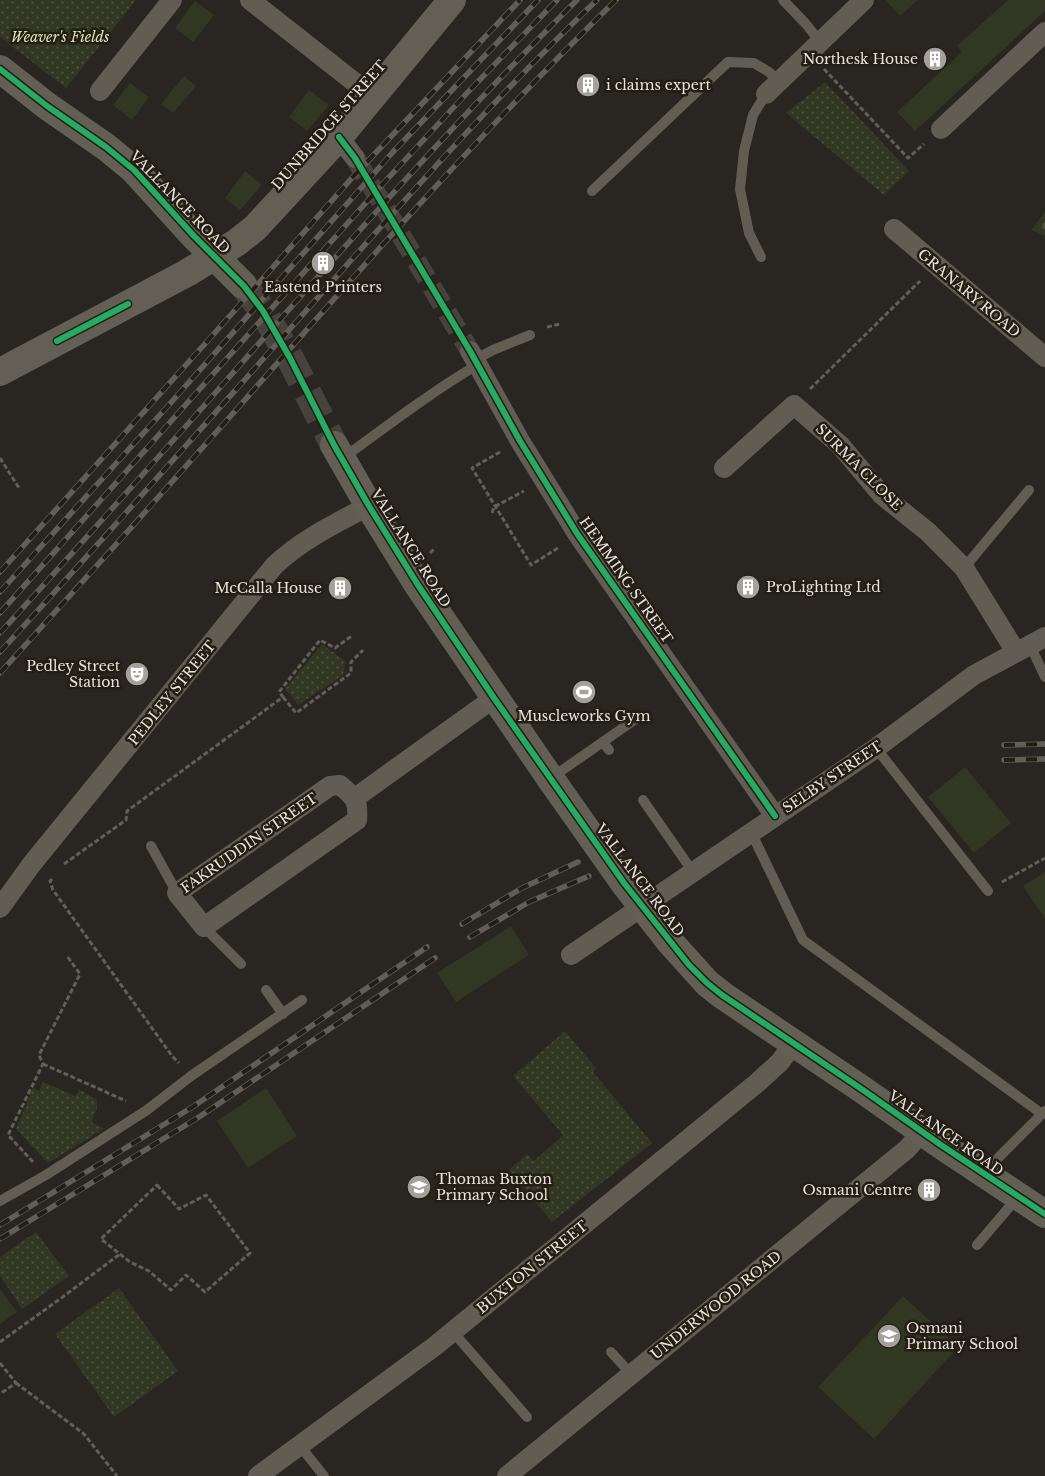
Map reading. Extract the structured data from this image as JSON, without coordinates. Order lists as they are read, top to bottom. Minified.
{"streets":{"main road":["DUNBRIDGE STREET","VALLANCE ROAD"],"street":["GRANARY ROAD","SURMA CLOSE","HEMMING STREET","PEDLEY STREET","SELBY STREET","FAKRUDDIN STREET","BUXTON STREET","UNDERWOOD ROAD"]},"crossings":[["DUNBRIDGE STREET","VALLANCE ROAD"],["VALLANCE ROAD","PEDLEY STREET"],["VALLANCE ROAD","SELBY STREET"],["VALLANCE ROAD","BUXTON STREET"],["VALLANCE ROAD","UNDERWOOD ROAD"],["SURMA CLOSE","SELBY STREET"],["HEMMING STREET","SELBY STREET"]],"parks":["Weaver's Fields"],"places":{"building":["Northesk House","i claims expert","Eastend Printers","ProLighting Ltd","McCalla House","Osmani Centre"],"theatre":["Pedley Street Station"],"sports":["Muscleworks Gym"],"school or university":["Thomas Buxton Primary School","Osmani Primary School"]}}
